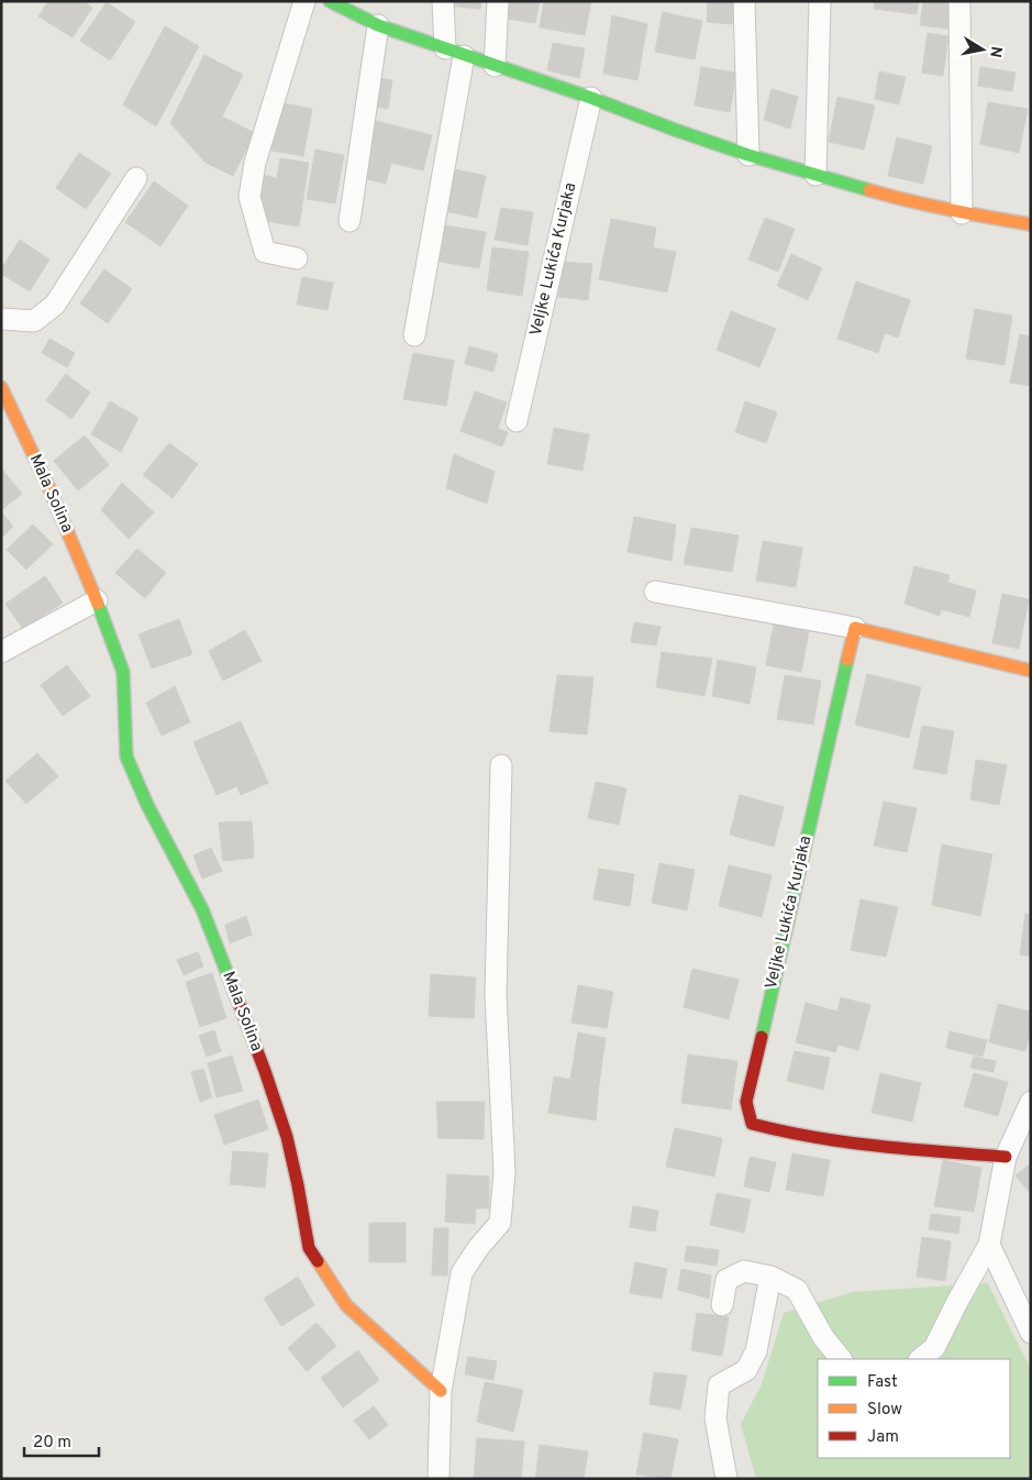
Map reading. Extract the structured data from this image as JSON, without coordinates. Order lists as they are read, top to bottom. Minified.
{"streets":{"street":["Veljke Lukića Kurjaka","Mala Solina"]},"legend":["Fast","Slow","Jam"],"scale_bar":"20 m","north":"right"}
